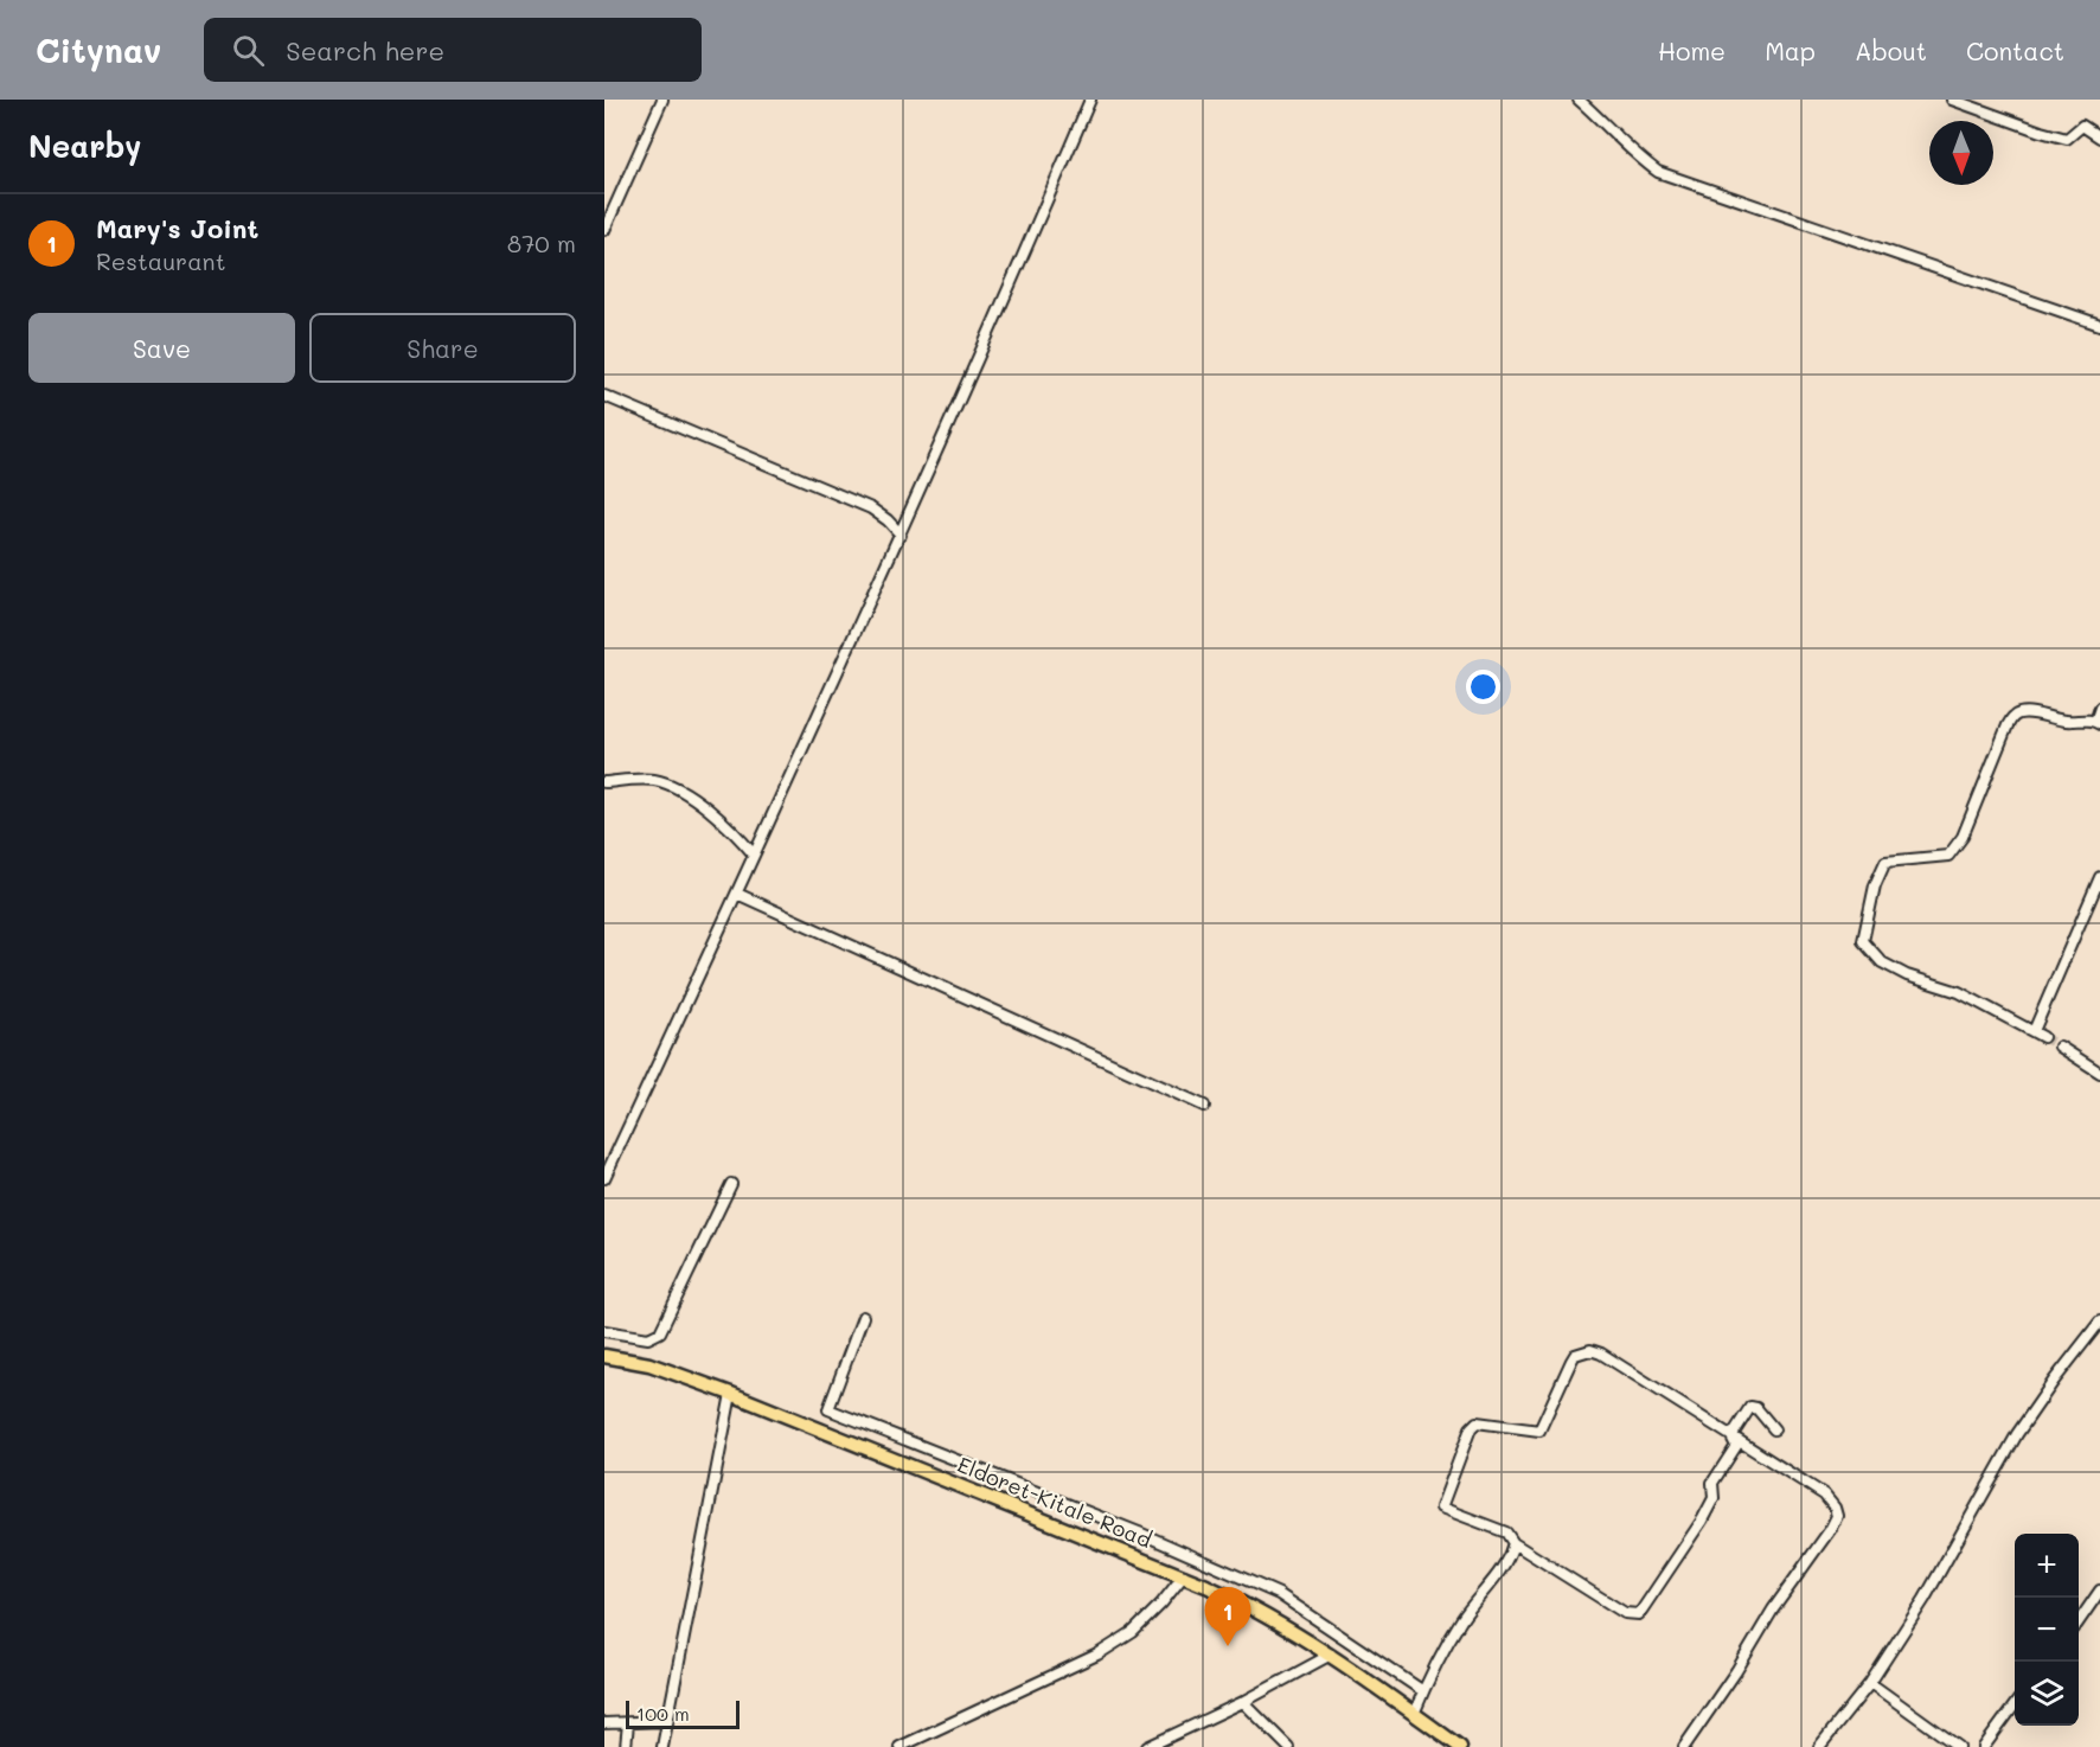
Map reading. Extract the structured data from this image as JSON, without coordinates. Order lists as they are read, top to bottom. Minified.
{"streets":{"highway":["Eldoret-Kitale Road"]},"scale_bar":"100 m","north":"bottom","page":{"header":"Citynav","search":"Search here","nav":["Home","Map","About","Contact"],"heading":"Nearby","list":[{"mark":"1","name":"Mary's Joint","note":"Restaurant","value":"870 m"}],"buttons":["Save","Share"],"map_buttons":["+","−"],"pins":"1","scale":"100 m"}}
